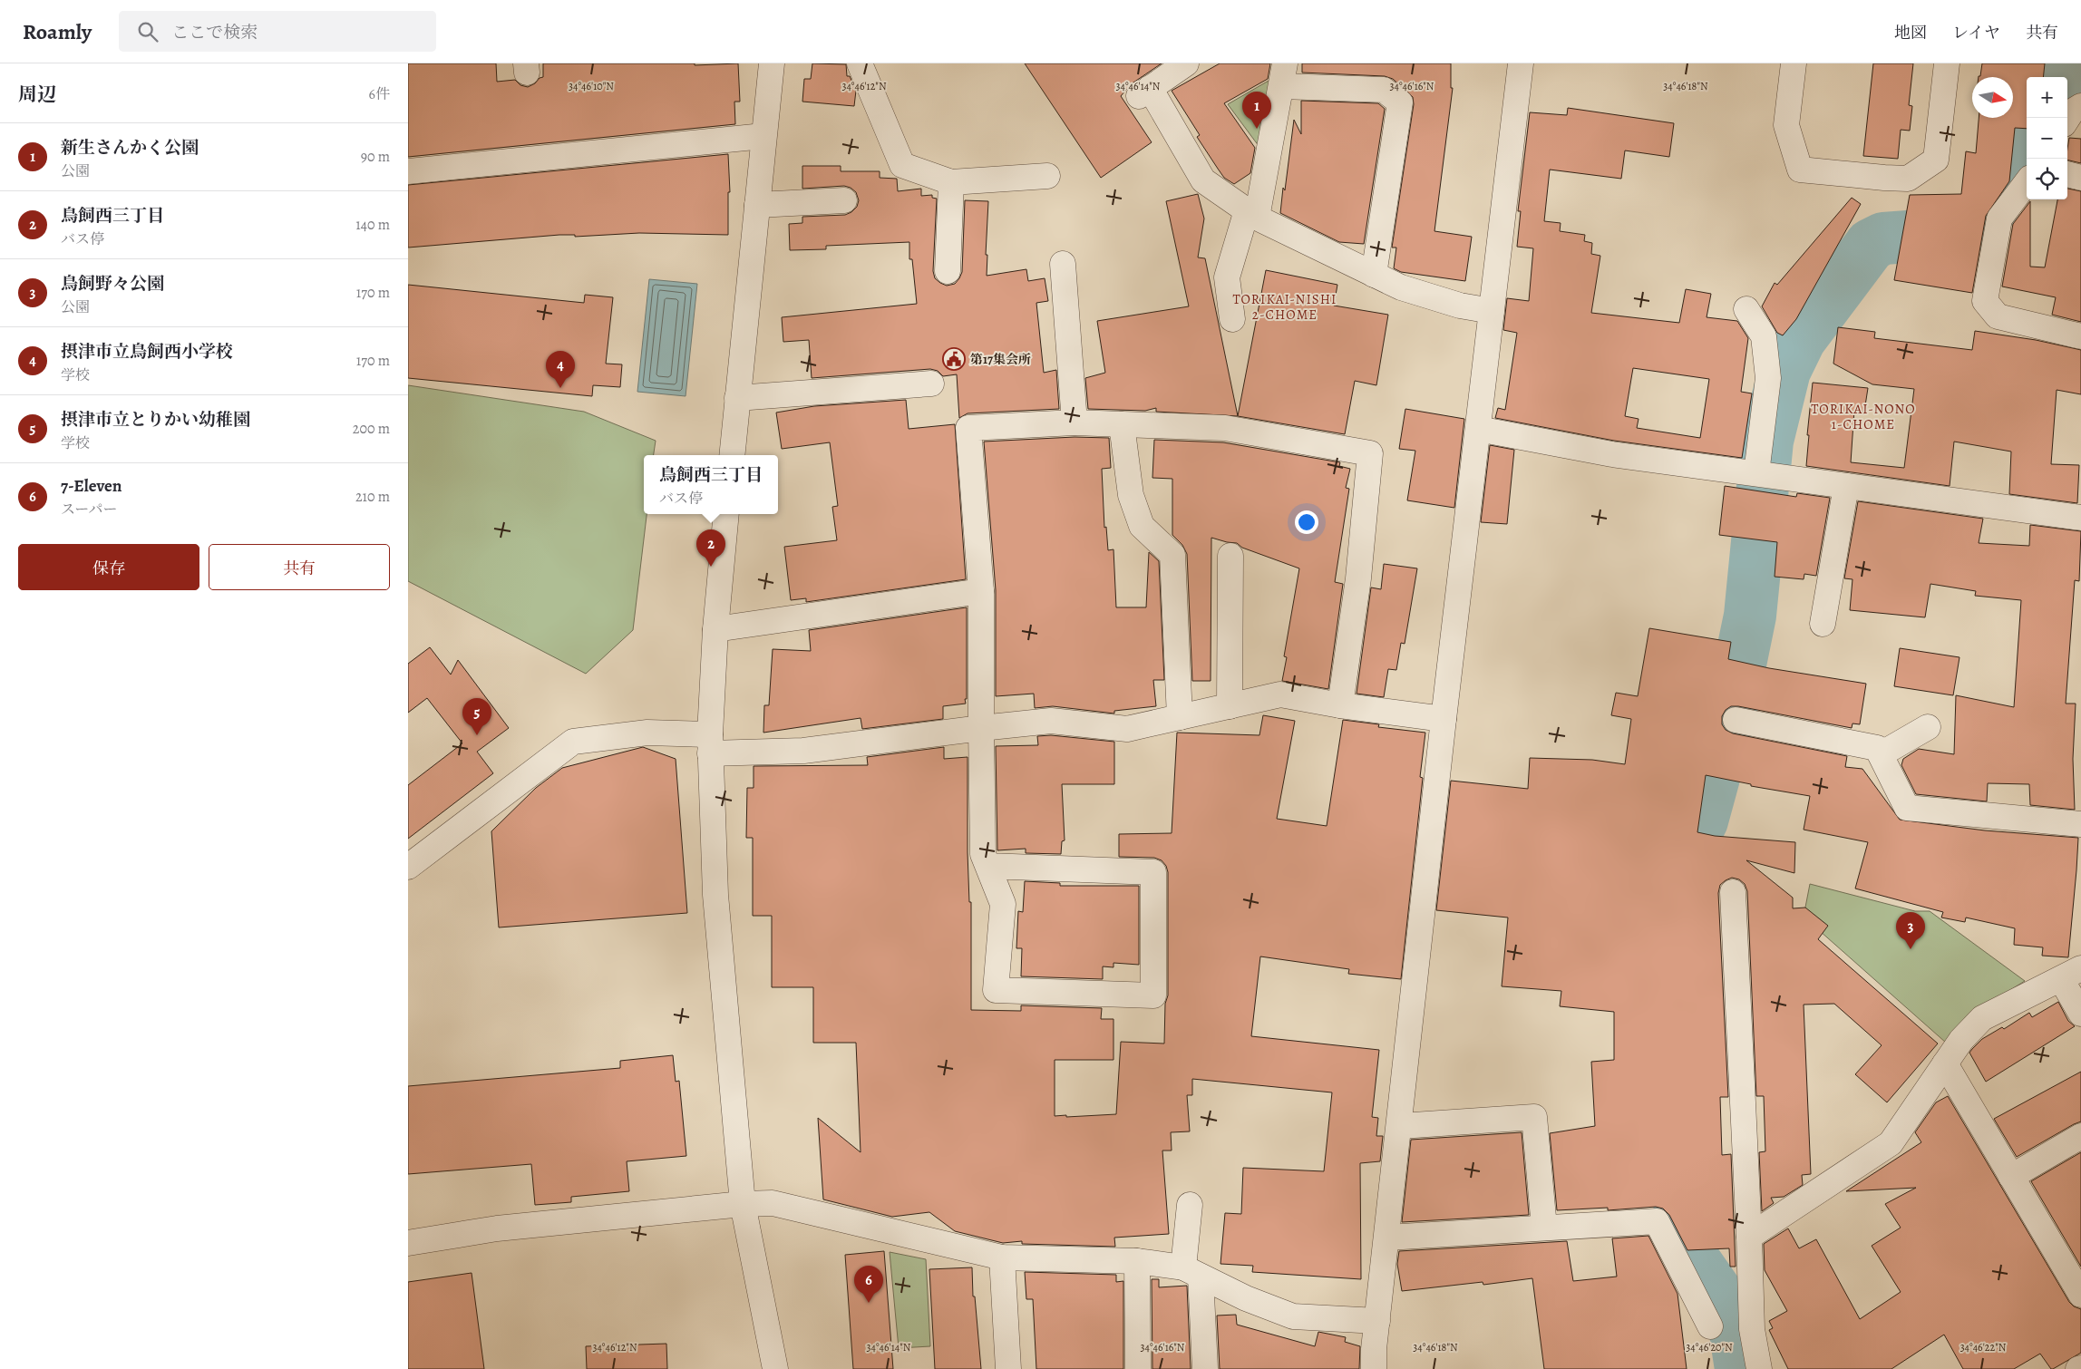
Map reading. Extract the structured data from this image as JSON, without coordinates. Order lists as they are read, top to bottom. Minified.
{"districts":["TORIKAI-NISHI 2-CHOME","TORIKAI-NONO 1-CHOME"],"places":{"public building":["第17集会所"]},"north":"right","page":{"header":"Roamly","search":"ここで検索","nav":["地図","レイヤ","共有"],"heading":["周辺","6件"],"map_buttons":["+","−"],"pins":["1","4","2","5","3","6"],"list":[{"mark":"1","name":"新生さんかく公園","note":"公園","value":"90 m"},{"mark":"2","name":"鳥飼西三丁目","note":"バス停","value":"140 m"},{"mark":"3","name":"鳥飼野々公園","note":"公園","value":"170 m"},{"mark":"4","name":"摂津市立鳥飼西小学校","note":"学校","value":"170 m"},{"mark":"5","name":"摂津市立とりかい幼稚園","note":"学校","value":"200 m"},{"mark":"6","name":"7-Eleven","note":"スーパー","value":"210 m"}],"popup":["鳥飼西三丁目","バス停"],"buttons":["保存","共有"]},"coordinates":["34°46'10\"N","34°46'12\"N","34°46'14\"N","34°46'16\"N","34°46'18\"N","34°46'20\"N","34°46'22\"N"]}
